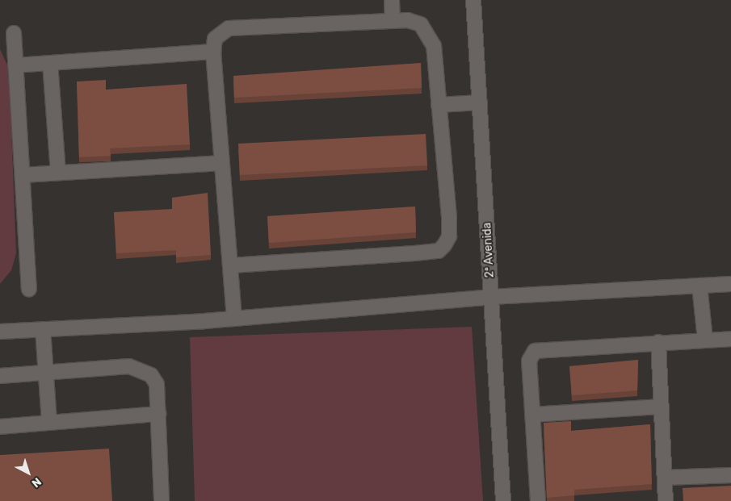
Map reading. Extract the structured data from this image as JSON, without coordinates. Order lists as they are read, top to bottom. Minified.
{"streets":{"street":["2ª Avenida"]},"north":"bottom right"}
